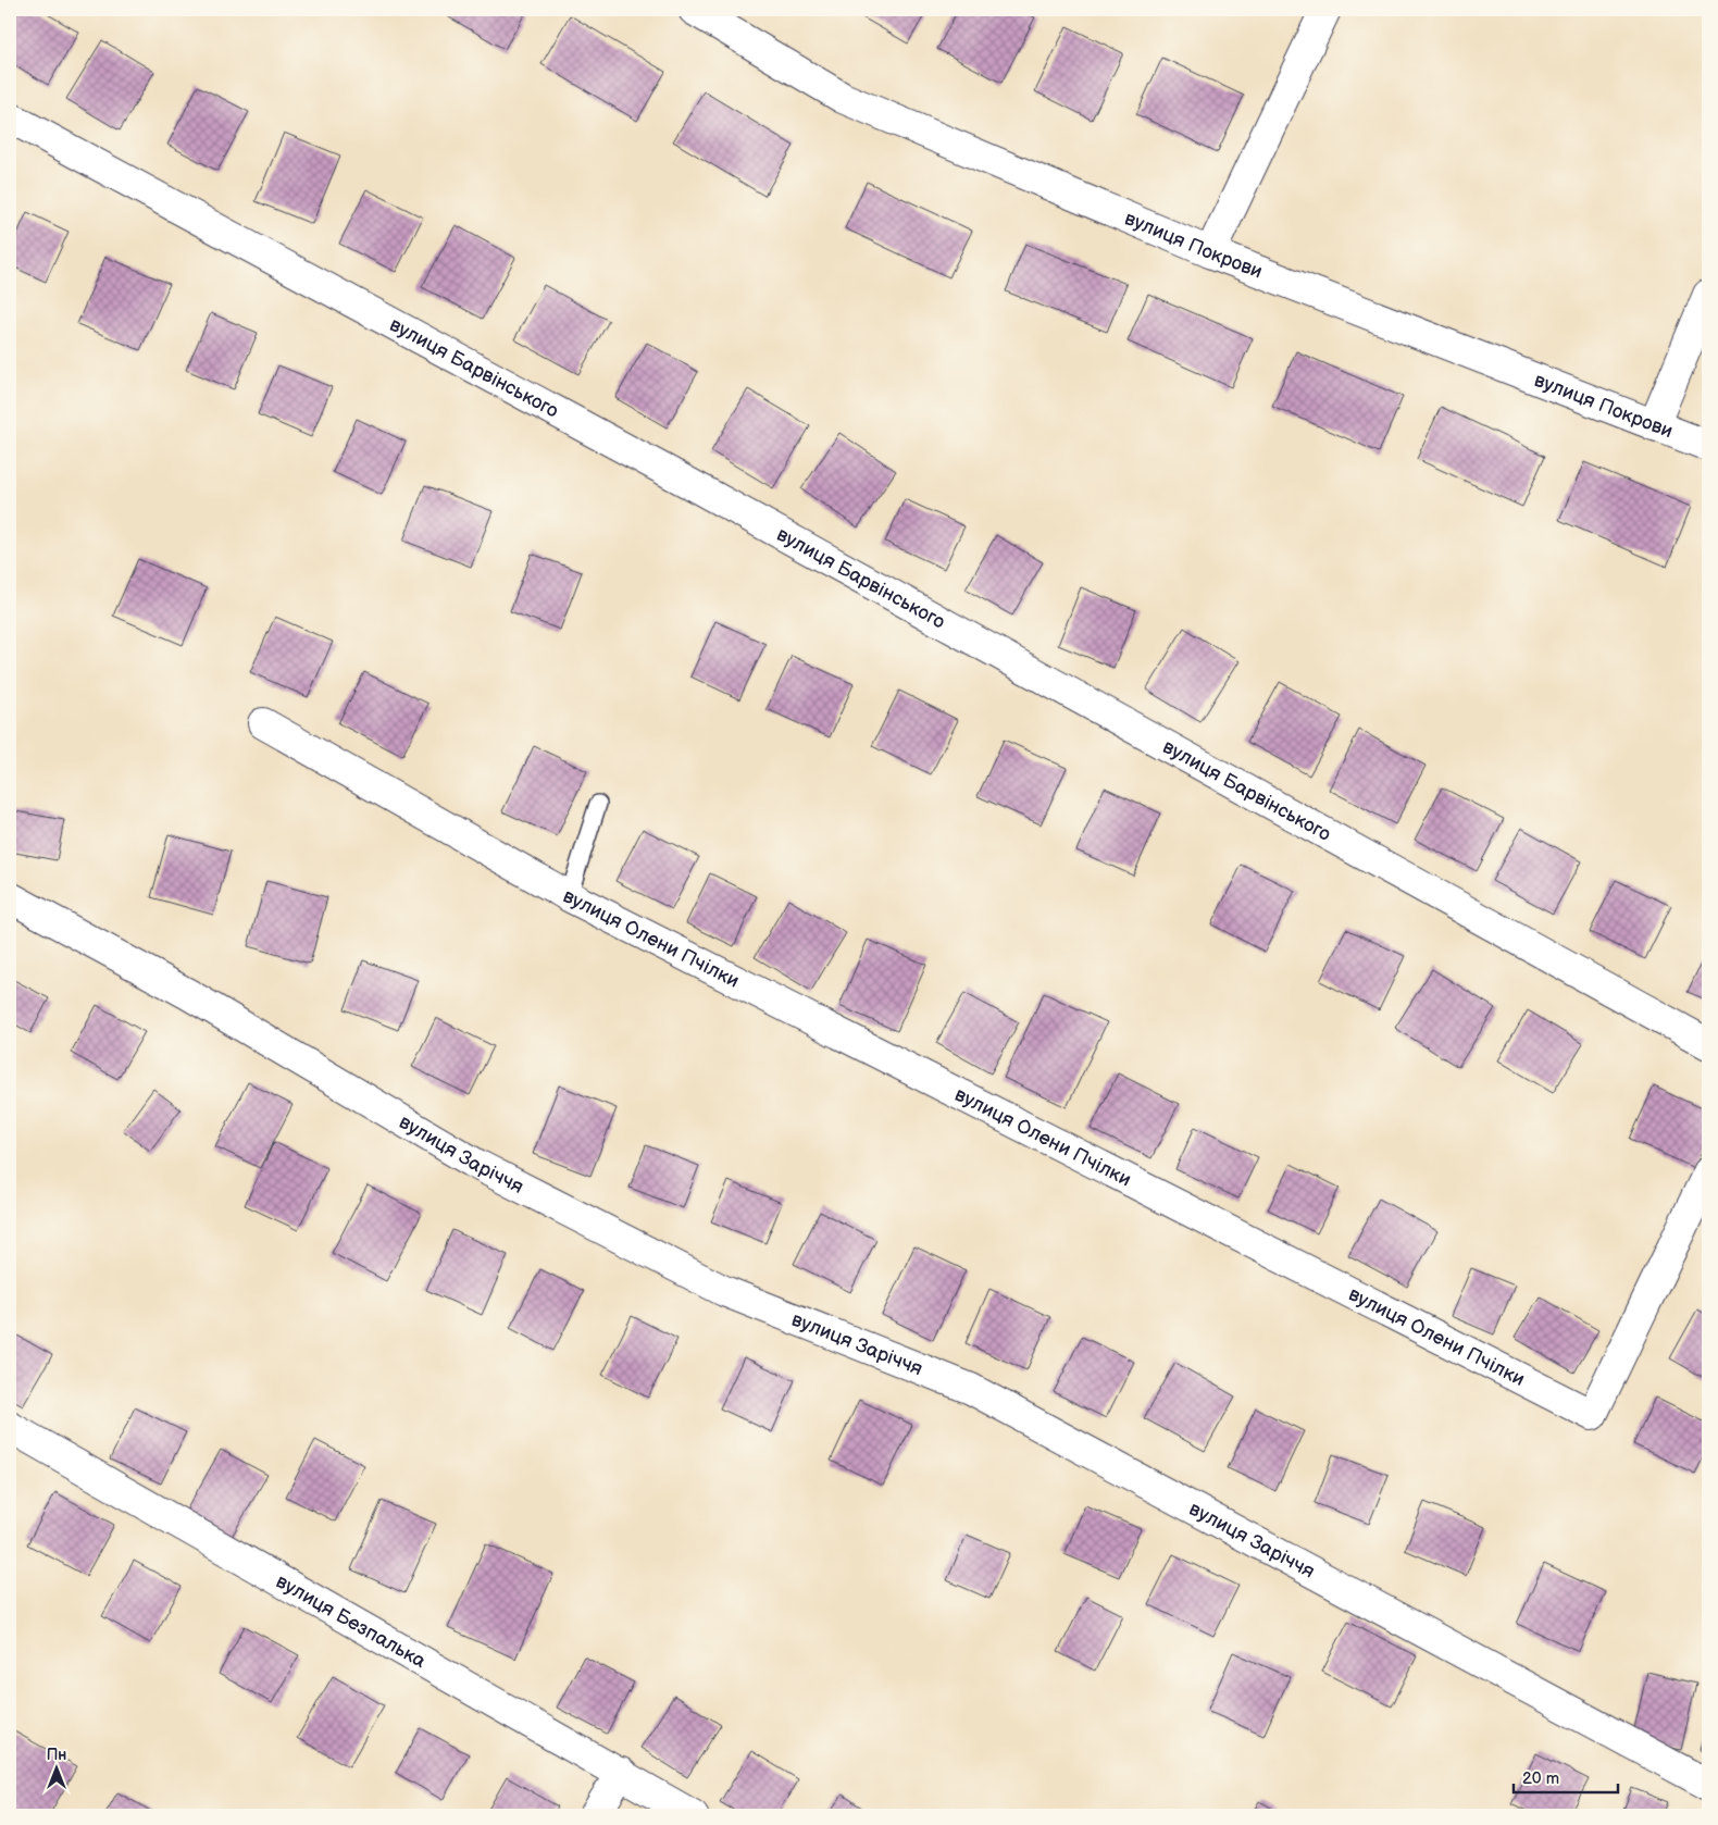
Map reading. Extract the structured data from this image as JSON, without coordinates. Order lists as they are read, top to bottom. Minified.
{"streets":{"street":["вулиця Покрови","вулиця Барвінського","вулиця Олени Пчілки","вулиця Заріччя","вулиця Безпалька"]},"scale_bar":"20 m","north":"top"}
